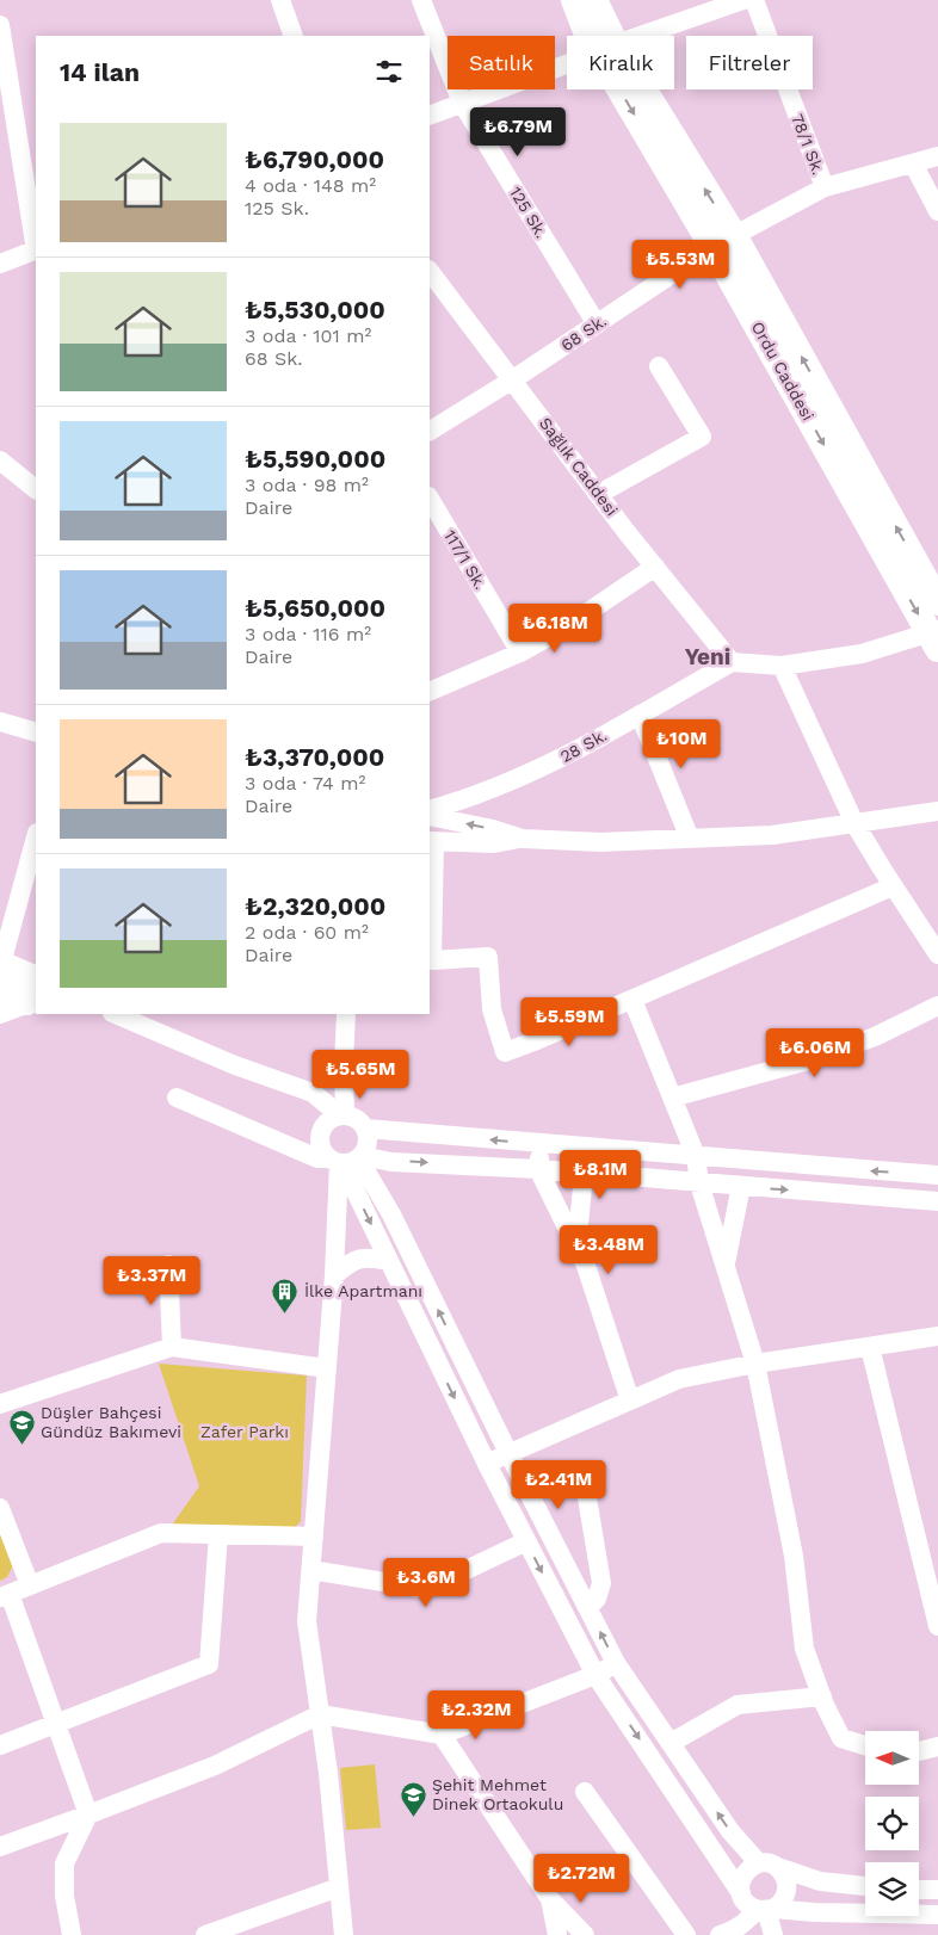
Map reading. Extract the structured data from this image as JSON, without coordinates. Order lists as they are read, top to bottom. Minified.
{"streets":{"main road":["Ordu Caddesi"],"street":["78/1 Sk.","125 Sk.","68 Sk.","Sağlık Caddesi","117/1 Sk.","28 Sk."]},"crossings":[["78/1 Sk.","68 Sk."],["125 Sk.","68 Sk."],["68 Sk.","Ordu Caddesi"],["68 Sk.","Sağlık Caddesi"],["Sağlık Caddesi","28 Sk."]],"districts":["Yeni"],"parks":["Zafer Parkı"],"places":{"building":["İlke Apartmanı"],"school or university":["Düşler Bahçesi Gündüz Bakımevi","Şehit Mehmet Dinek Ortaokulu"]},"north":"left","page":{"chip":["Satılık","Kiralık","Filtreler"],"heading":"14 ilan","price":["₺6.79M","₺5.53M","₺6.18M","₺10M","₺5.59M","₺6.06M","₺5.65M","₺8.1M","₺3.48M","₺3.37M","₺2.41M","₺3.6M","₺2.32M","₺2.72M"],"list":[{"name":"₺6,790,000","note":"4 oda · 148 m² · 125 Sk."},{"name":"₺5,530,000","note":"3 oda · 101 m² · 68 Sk."},{"name":"₺5,590,000","note":"3 oda · 98 m² · Daire"},{"name":"₺5,650,000","note":"3 oda · 116 m² · Daire"},{"name":"₺3,370,000","note":"3 oda · 74 m² · Daire"},{"name":"₺2,320,000","note":"2 oda · 60 m² · Daire"}]}}
